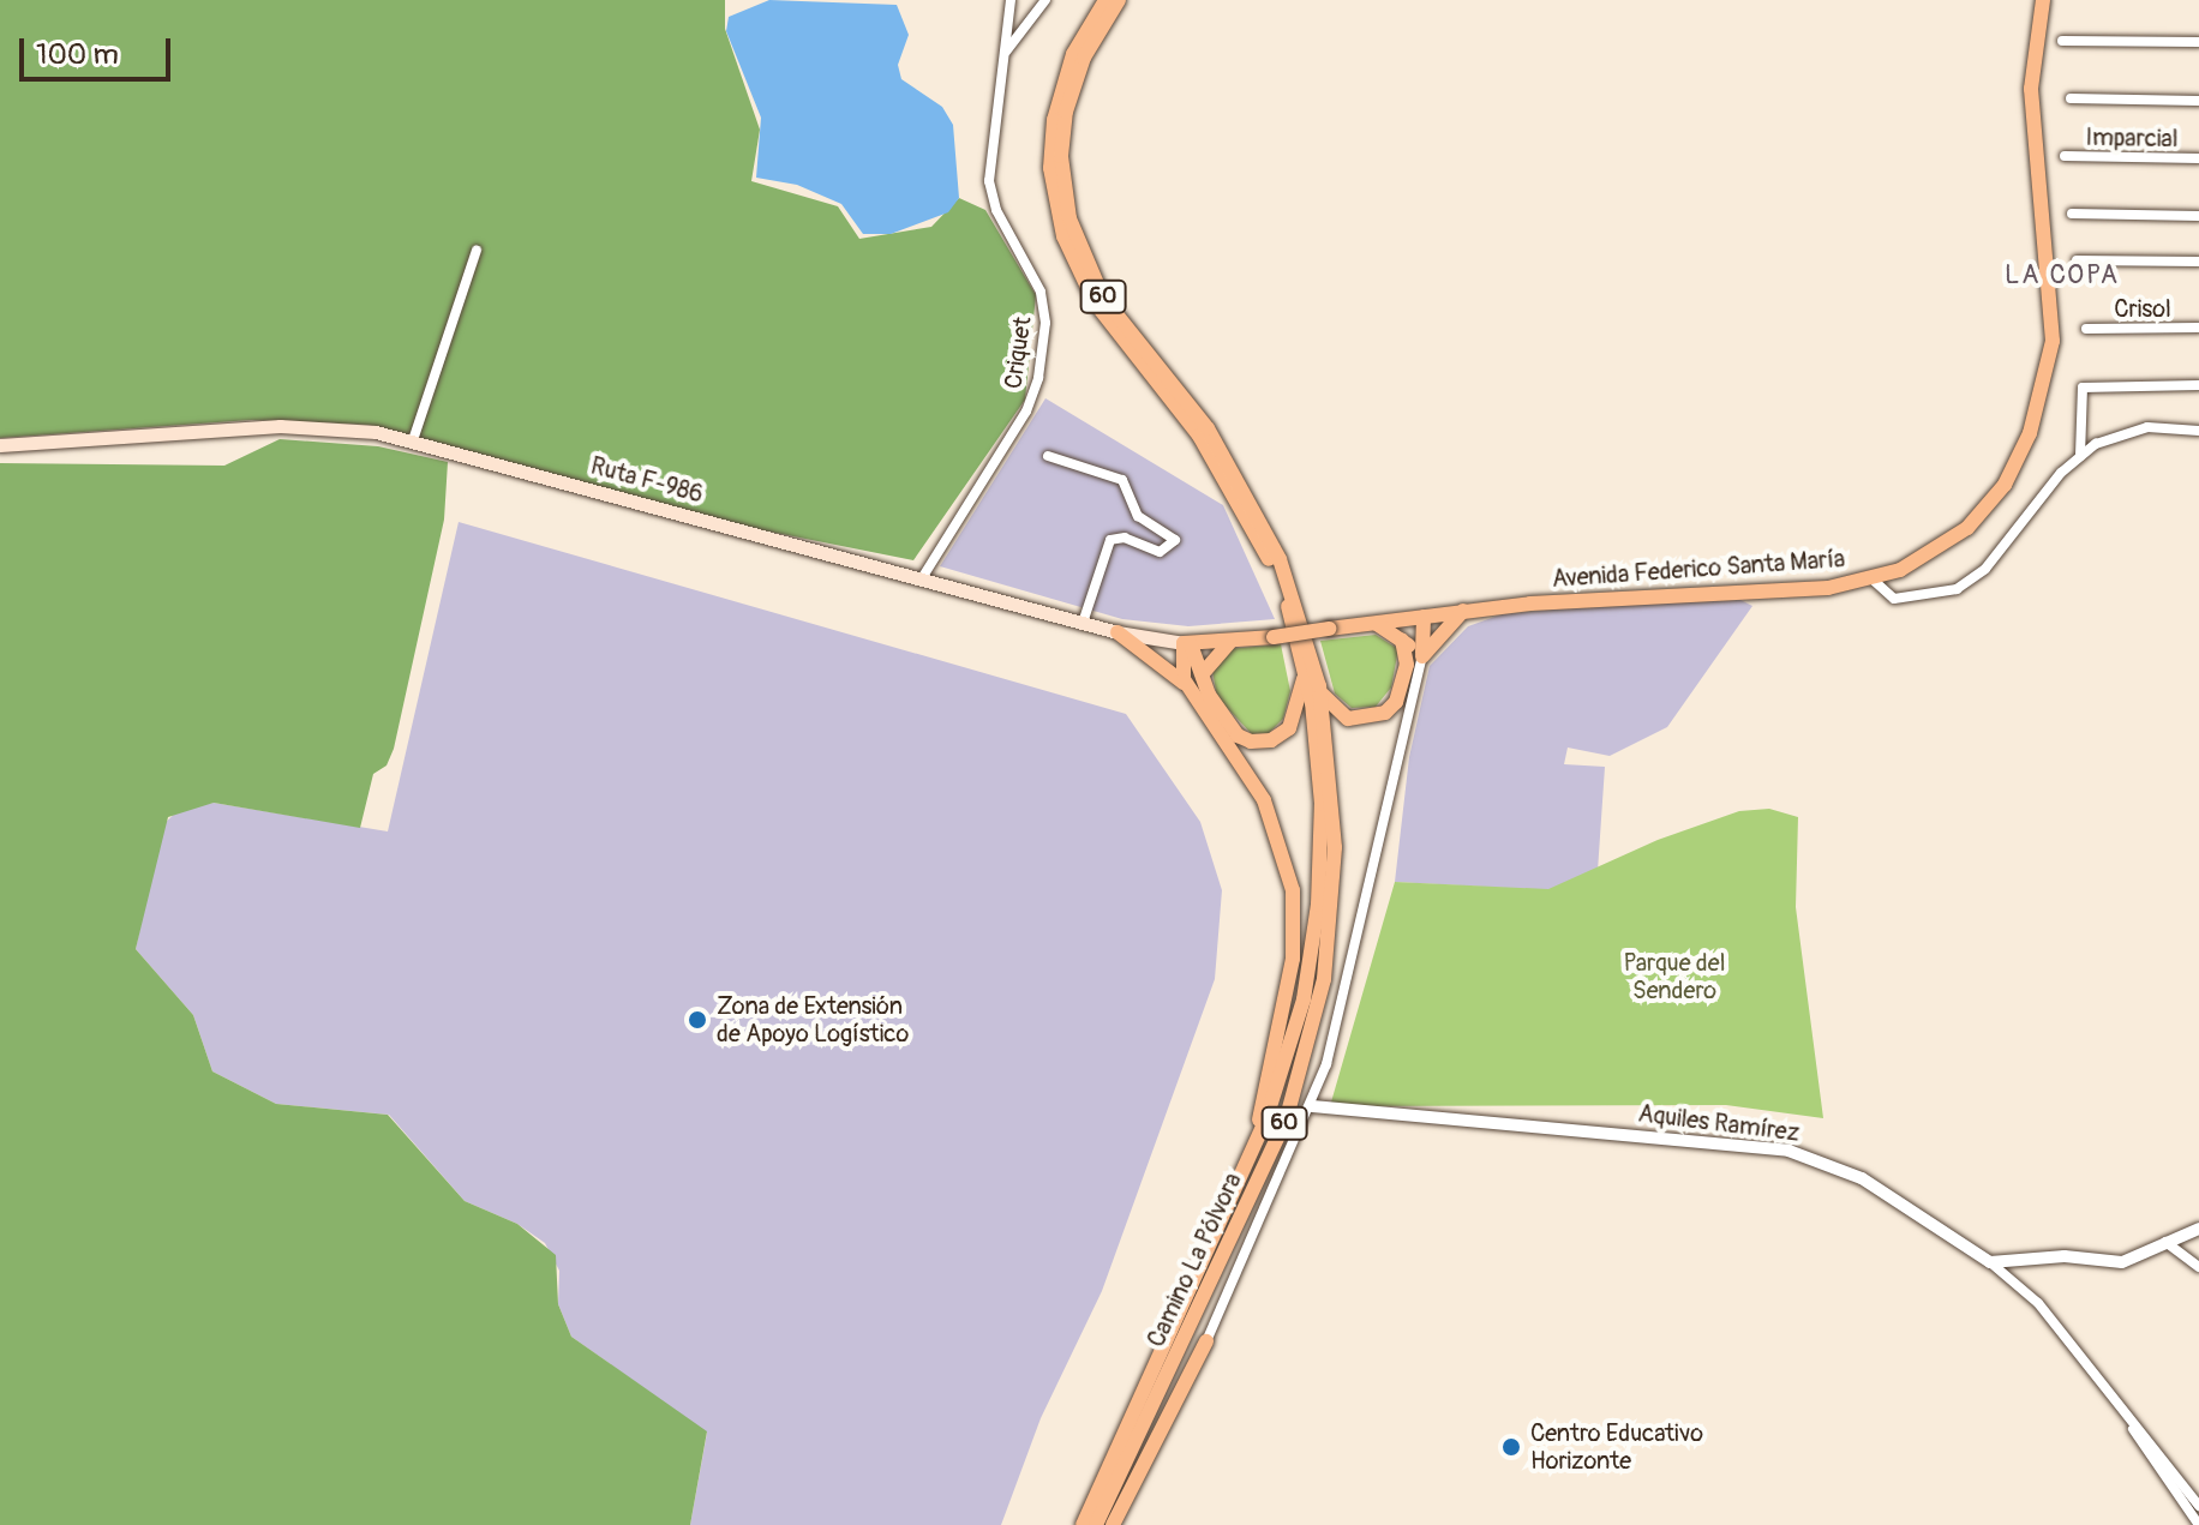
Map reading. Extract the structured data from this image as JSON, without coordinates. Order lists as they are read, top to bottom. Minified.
{"streets":{"main road":["60","Ruta F-986","Avenida Federico Santa María","Camino La Pólvora"],"street":["Imparcial","Crisol","Criquet","Aquiles Ramírez"]},"crossings":[["Criquet","Ruta F-986"],["Ruta F-986","Avenida Federico Santa María"]],"districts":["LA COPA"],"parks":["Parque del Sendero"],"places":["Zona de Extensión de Apoyo Logístico","Centro Educativo Horizonte"],"scale_bar":"100 m"}
